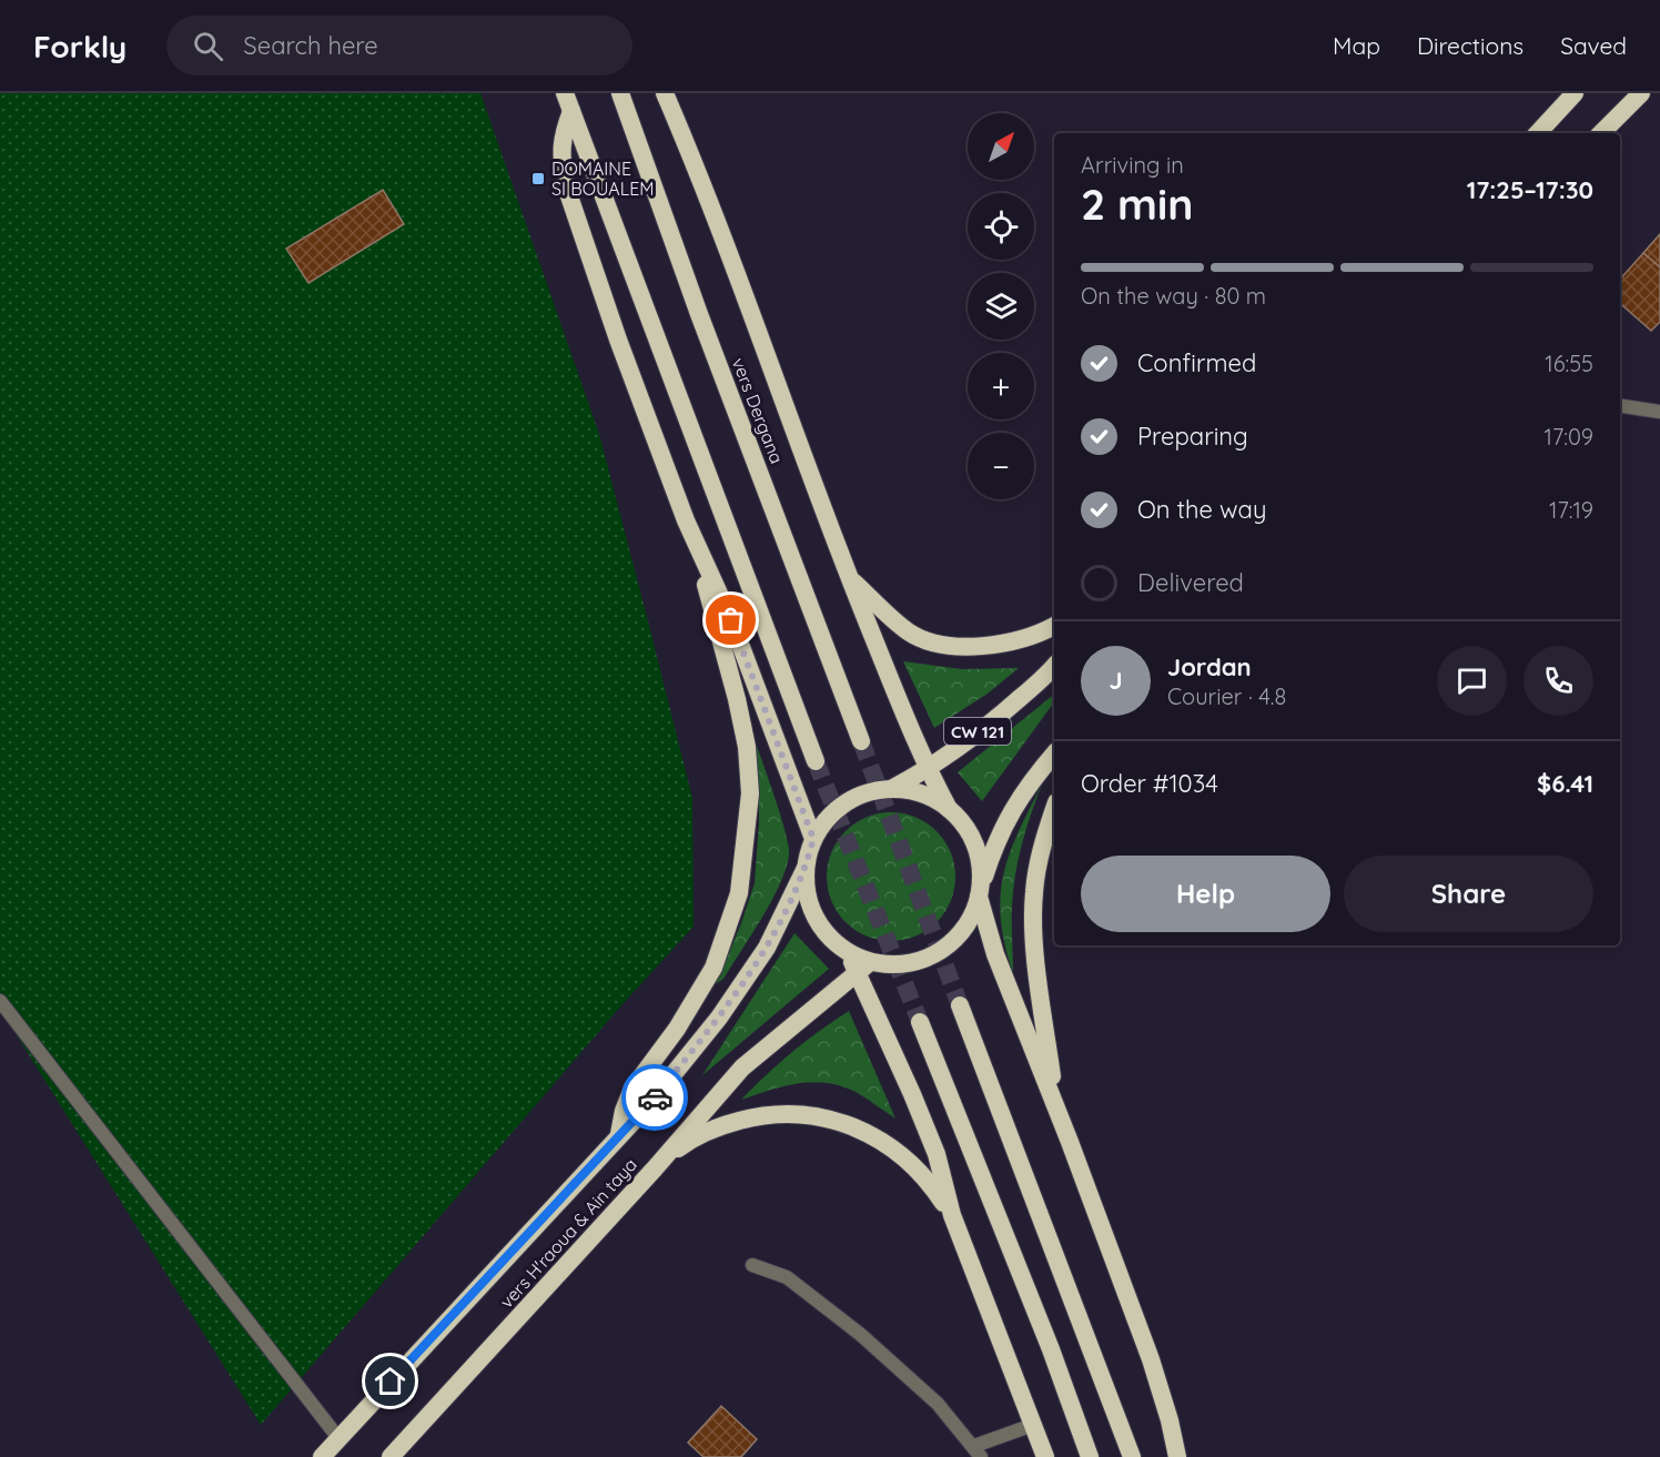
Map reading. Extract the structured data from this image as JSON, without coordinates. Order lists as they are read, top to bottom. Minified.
{"streets":{"highway":["vers Dergana","CW 121","vers H'raoua & Ain taya"]},"crossings":[["CW 121","vers H'raoua & Ain taya"]],"places":{"transit":["DOMAINE SI BOUALEM"]},"north":"top right","page":{"header":"Forkly","search":"Search here","nav":["Map","Directions","Saved"],"map_buttons":["+","−"],"heading":["2 min","Arriving in","17:25–17:30"],"panel":["Jordan","Courier · 4.8","Order #1034","$6.41"],"bar":"On the way · 80 m","list":[["Confirmed","16:55"],["Preparing","17:09"],["On the way","17:19"],"Delivered"],"round":"J","buttons":["Help","Share"]}}
